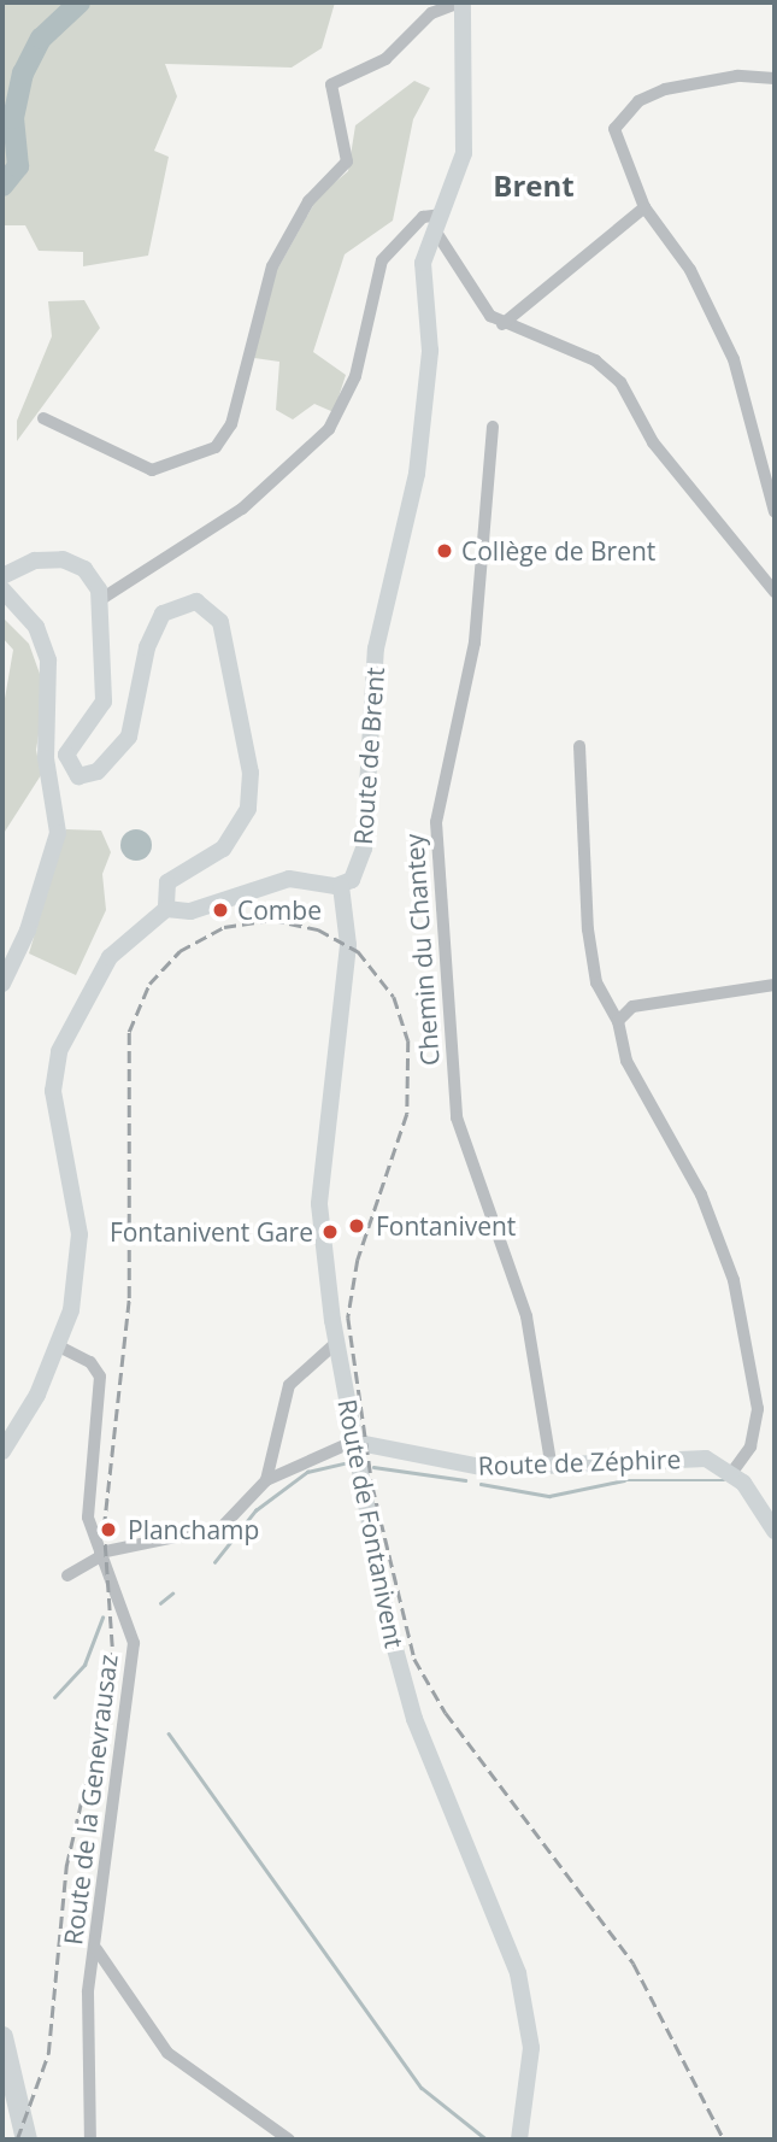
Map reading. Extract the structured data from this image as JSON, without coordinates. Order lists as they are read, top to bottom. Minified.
{"streets":{"street":["Route de Brent","Chemin du Chantey","Route de Zéphire","Route de Fontanivent","Route de la Genevrausaz"]},"crossings":[["Route de Brent","Route de Fontanivent"],["Chemin du Chantey","Route de Zéphire"],["Route de Zéphire","Route de Fontanivent"]],"districts":["Brent"],"places":["Collège de Brent","Combe","Fontanivent","Fontanivent Gare","Planchamp"]}
